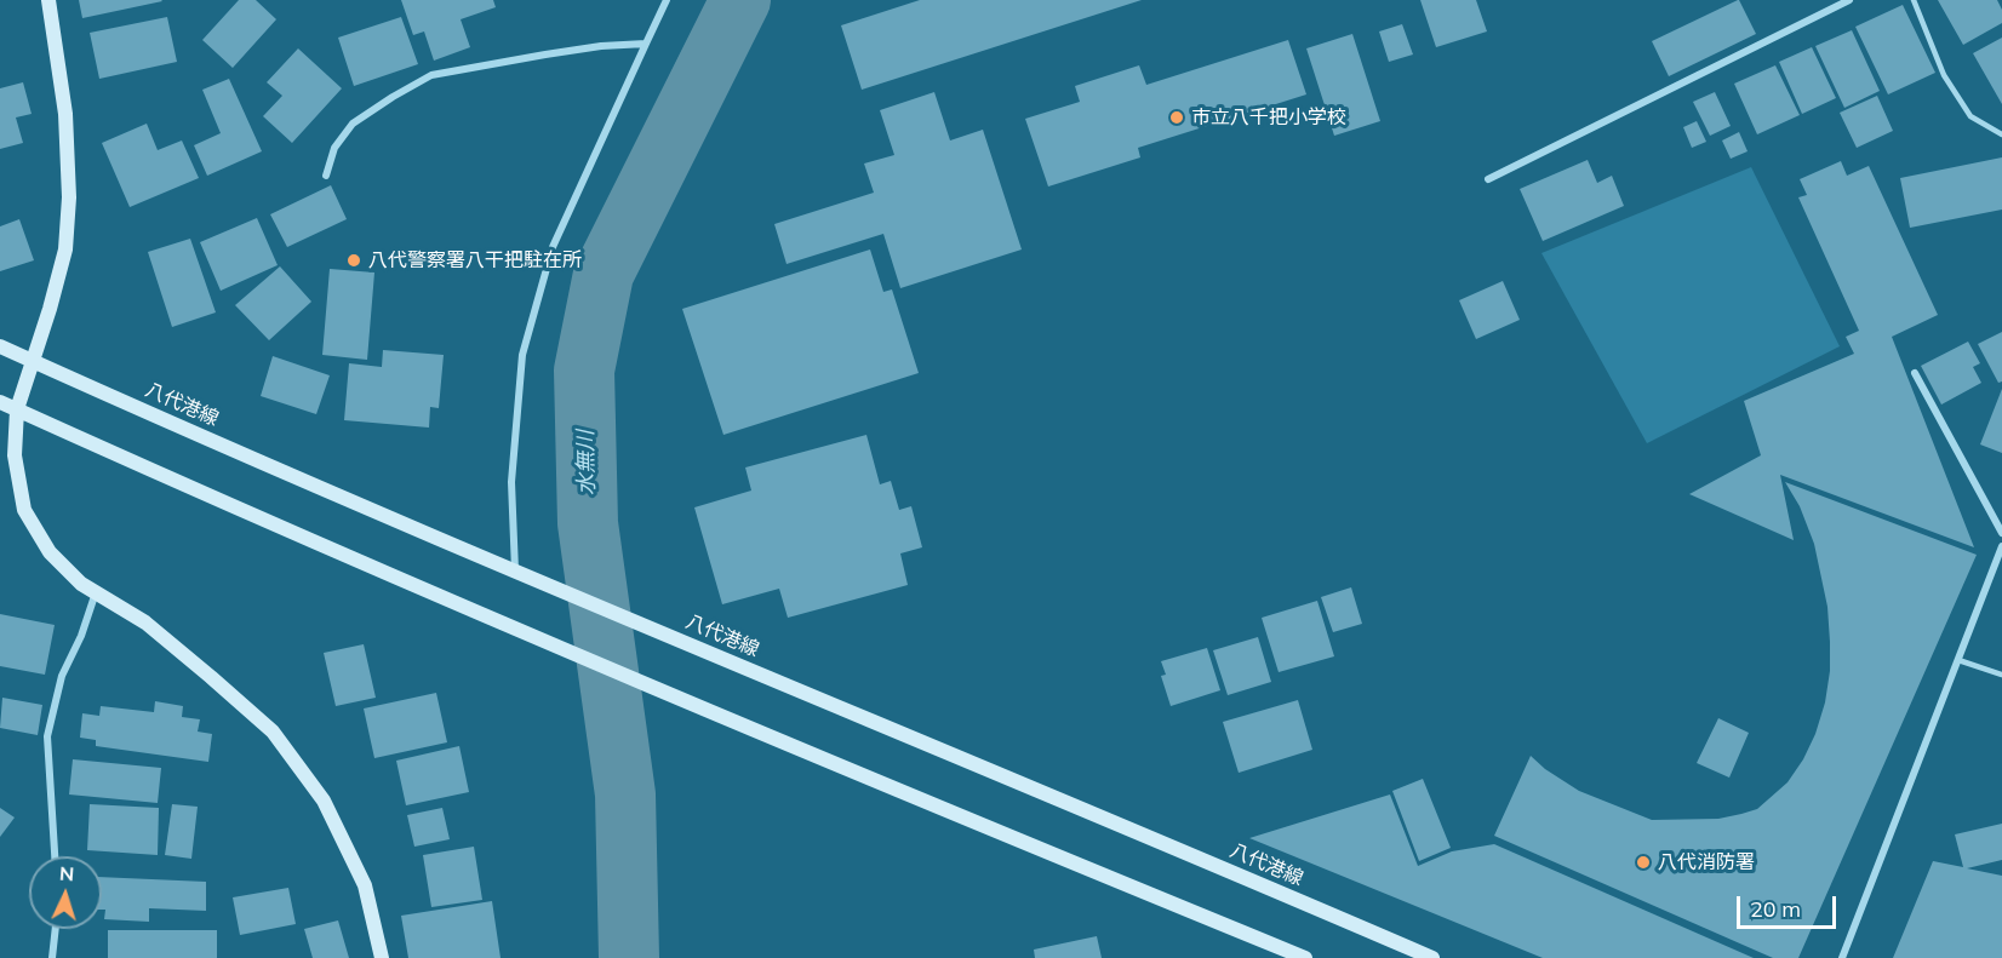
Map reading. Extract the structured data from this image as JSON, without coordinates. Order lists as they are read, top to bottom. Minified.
{"streets":{"main road":["八代港線"]},"water":["水無川"],"places":["市立八千把小学校","八代警察署八干把駐在所","八代消防署"],"scale_bar":"20 m","north":"top"}
